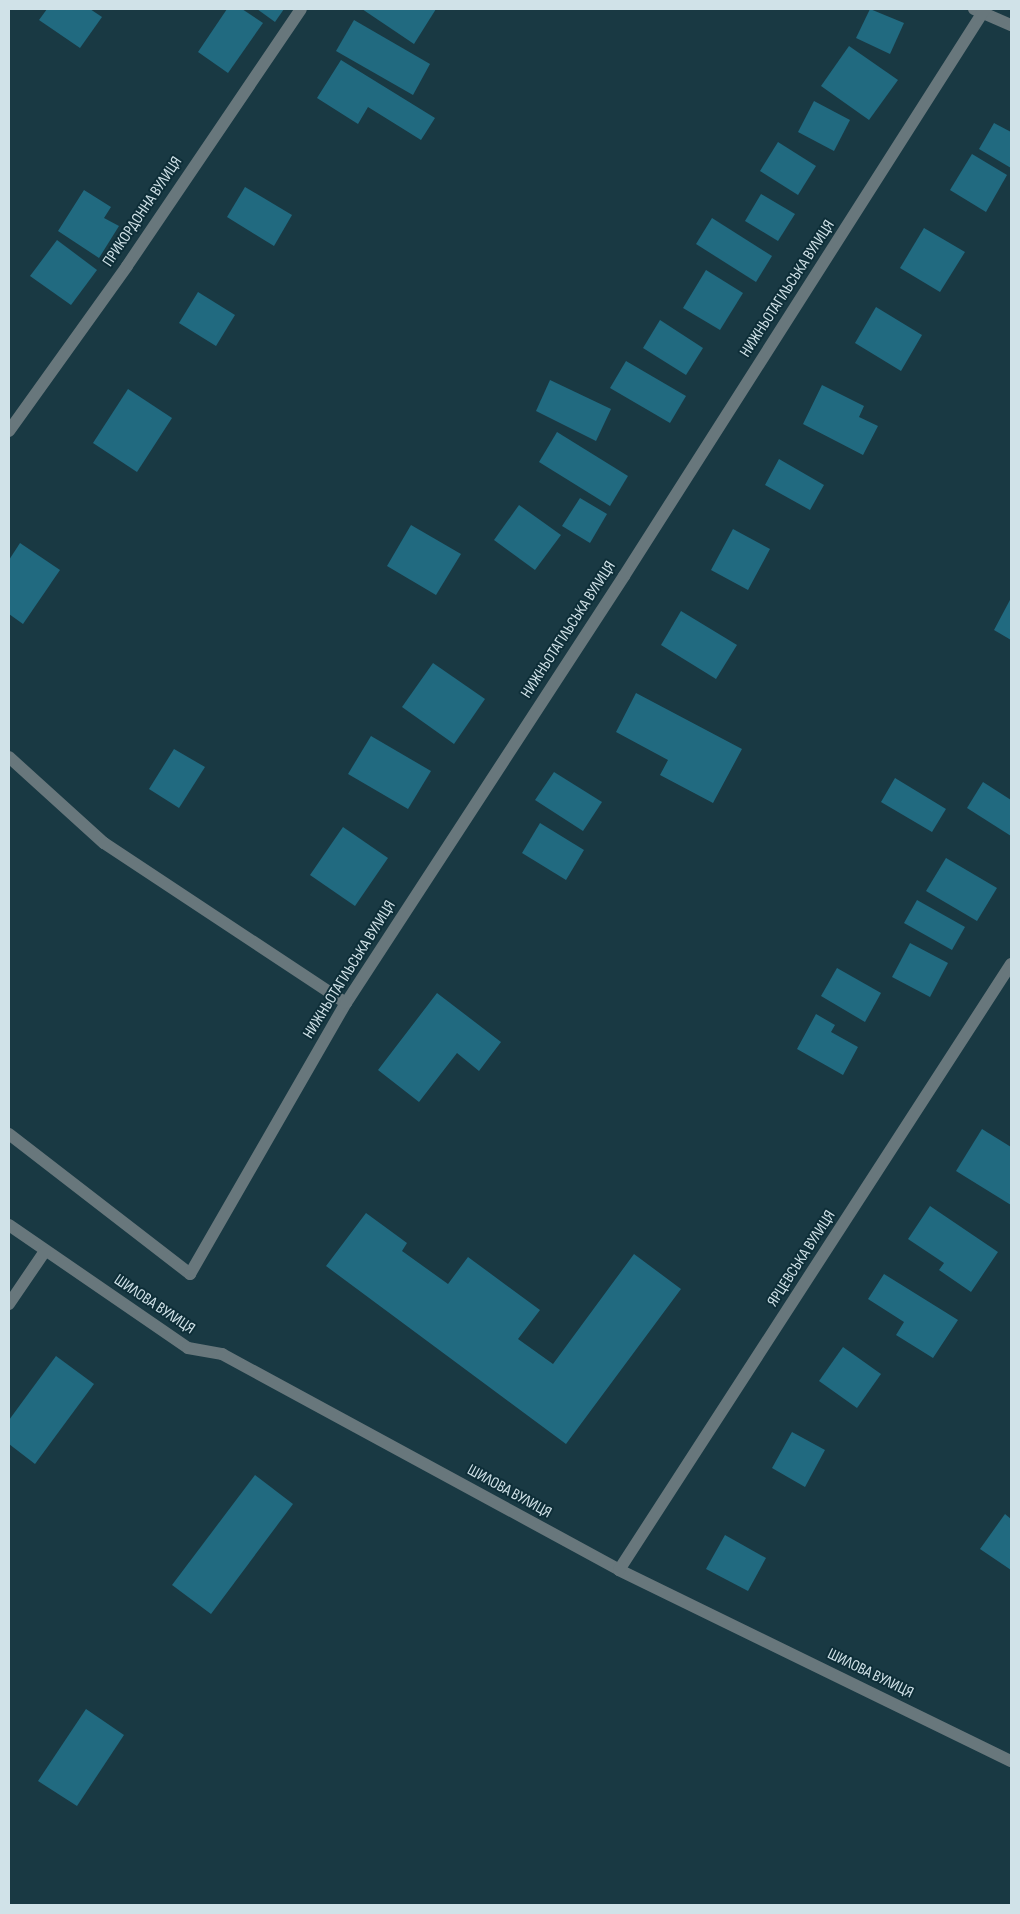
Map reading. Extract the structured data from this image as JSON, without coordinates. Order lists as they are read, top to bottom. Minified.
{"streets":{"street":["ПРИКОРДОННА ВУЛИЦЯ","НИЖНЬОТАГІЛЬСЬКА ВУЛИЦЯ","ЯРЦЕВСЬКА ВУЛИЦЯ","ШИЛОВА ВУЛИЦЯ"]},"crossings":[["ЯРЦЕВСЬКА ВУЛИЦЯ","ШИЛОВА ВУЛИЦЯ"]]}
